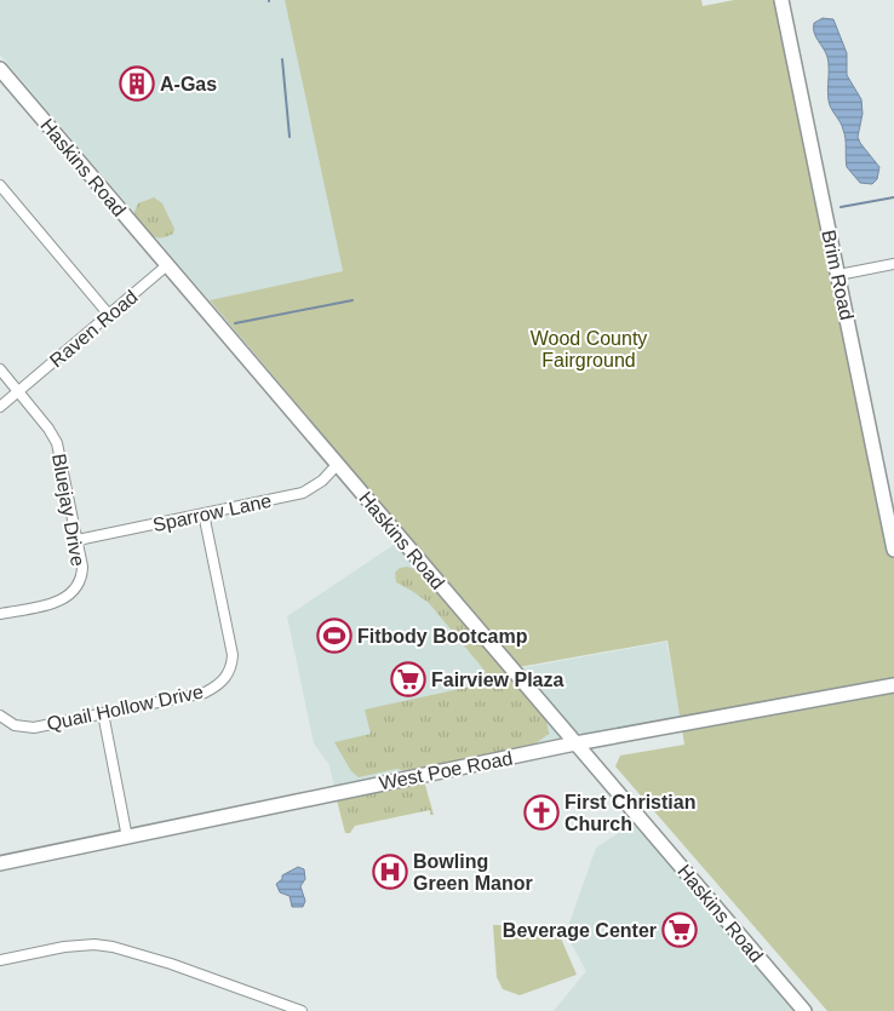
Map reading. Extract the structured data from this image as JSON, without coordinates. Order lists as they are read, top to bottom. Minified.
{"streets":{"main road":["Haskins Road","Brim Road","West Poe Road"],"street":["Raven Road","Bluejay Drive","Sparrow Lane","Quail Hollow Drive"]},"crossings":[["Haskins Road","Raven Road"],["Haskins Road","Sparrow Lane"],["Haskins Road","West Poe Road"],["Raven Road","Bluejay Drive"],["Bluejay Drive","Sparrow Lane"],["Sparrow Lane","Quail Hollow Drive"]],"parks":["Wood County Fairground"],"places":{"building":["A-Gas"],"sports":["Fitbody Bootcamp"],"supermarket":["Fairview Plaza","Beverage Center"],"church":["First Christian Church"],"hospital":["Bowling Green Manor"]}}
